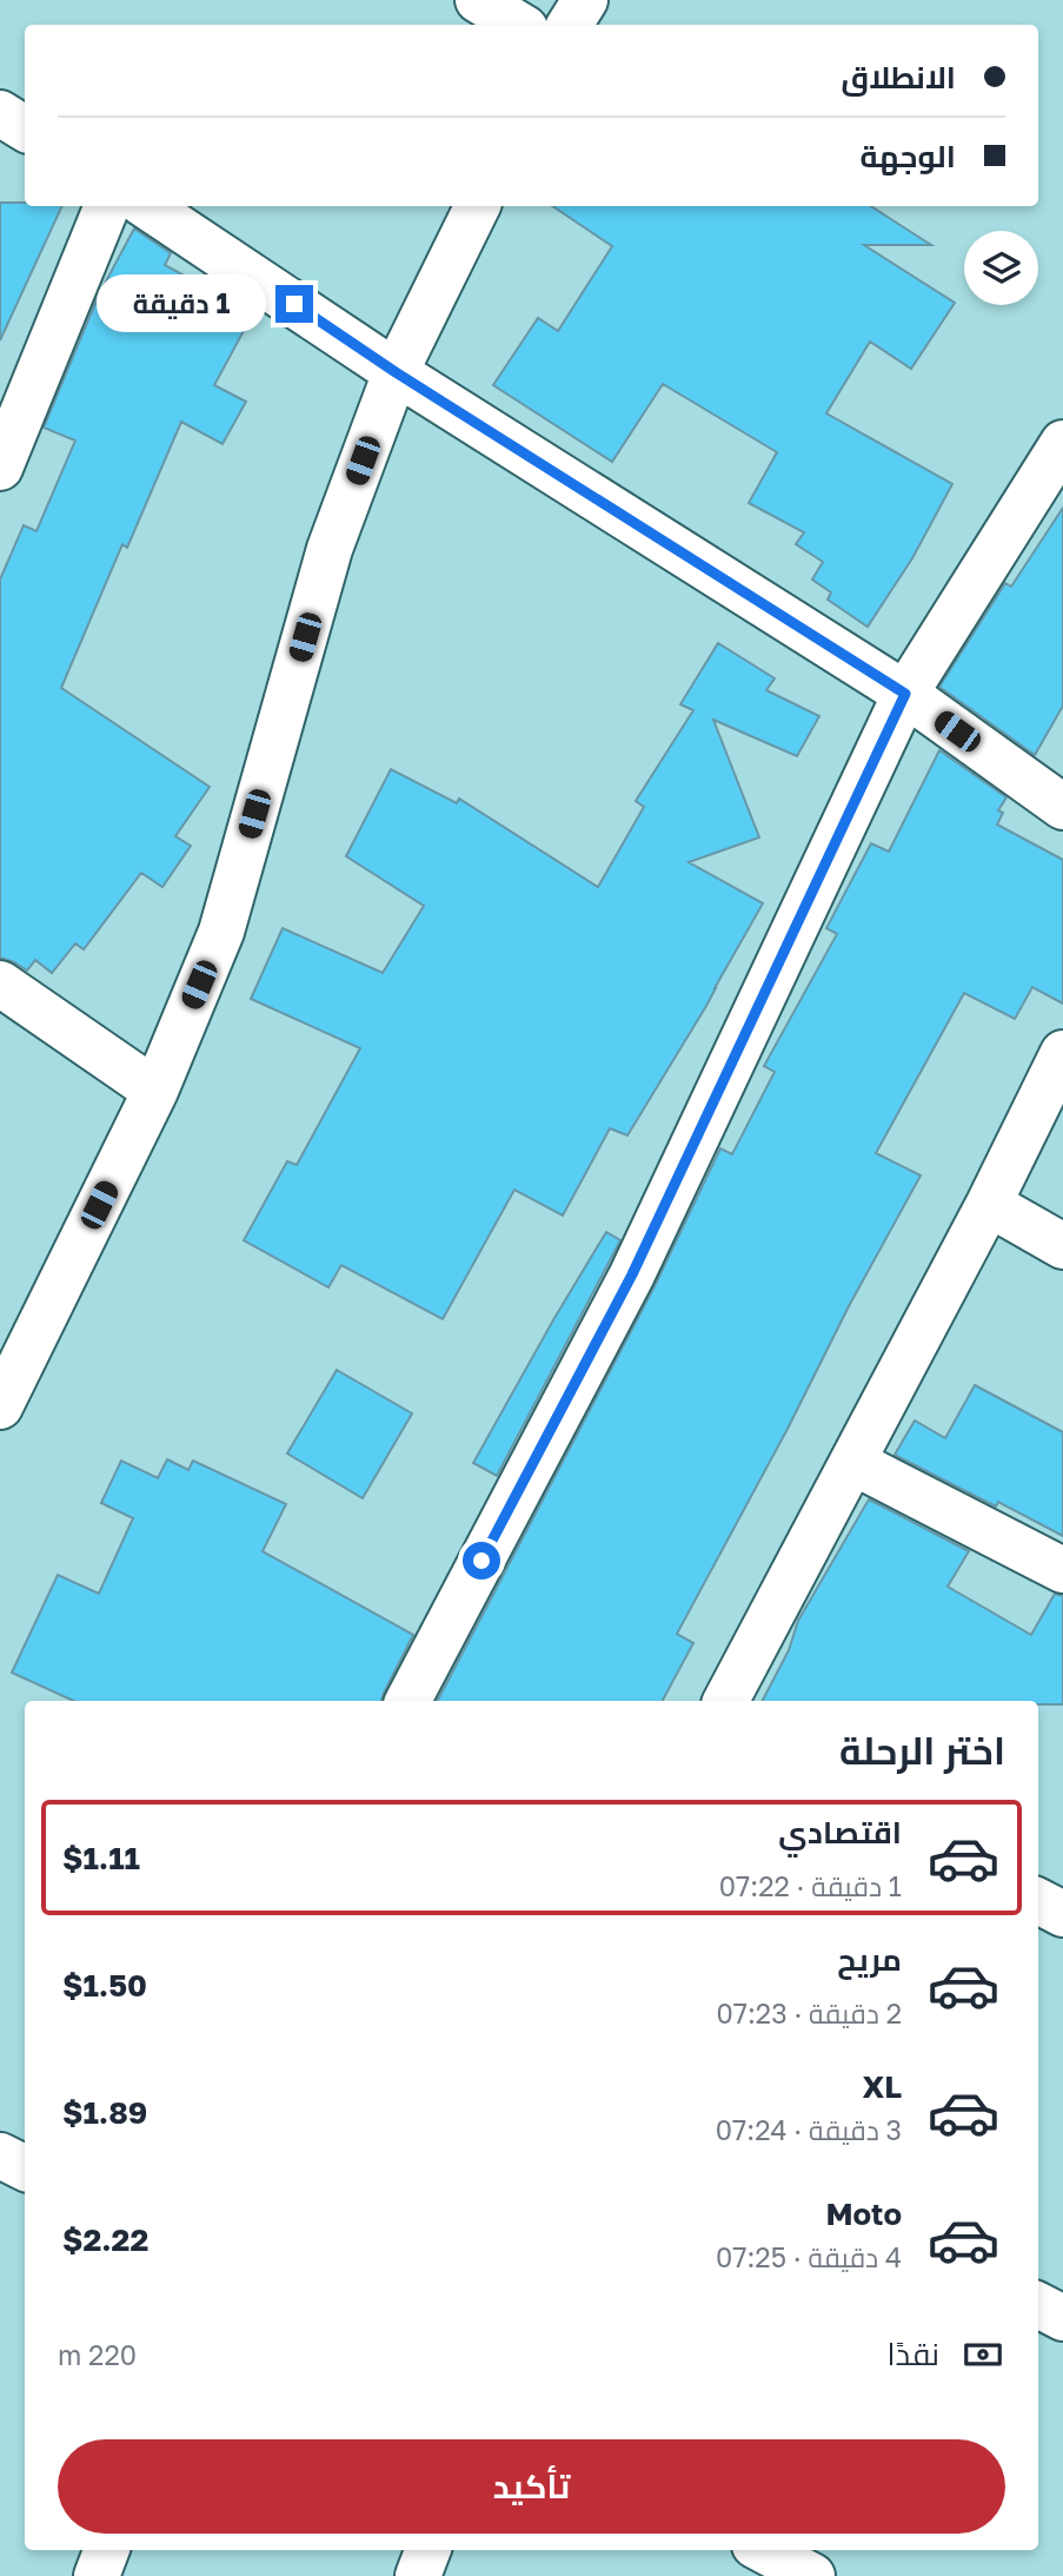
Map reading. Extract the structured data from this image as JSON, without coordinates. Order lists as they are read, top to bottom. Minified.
{"page":{"banner":["الانطلاق","الوجهة"],"bubble":"1 دقيقة","heading":"اختر الرحلة","list":[{"name":"اقتصادي","note":"1 دقيقة · 07:22","value":"$1.11"},{"name":"مريح","note":"2 دقيقة · 07:23","value":"$1.50"},{"name":"XL","note":"3 دقيقة · 07:24","value":"$1.89"},{"name":"Moto","note":"4 دقيقة · 07:25","value":"$2.22"}],"pay":["نقدًا","220 m"],"buttons":"تأكيد"}}
